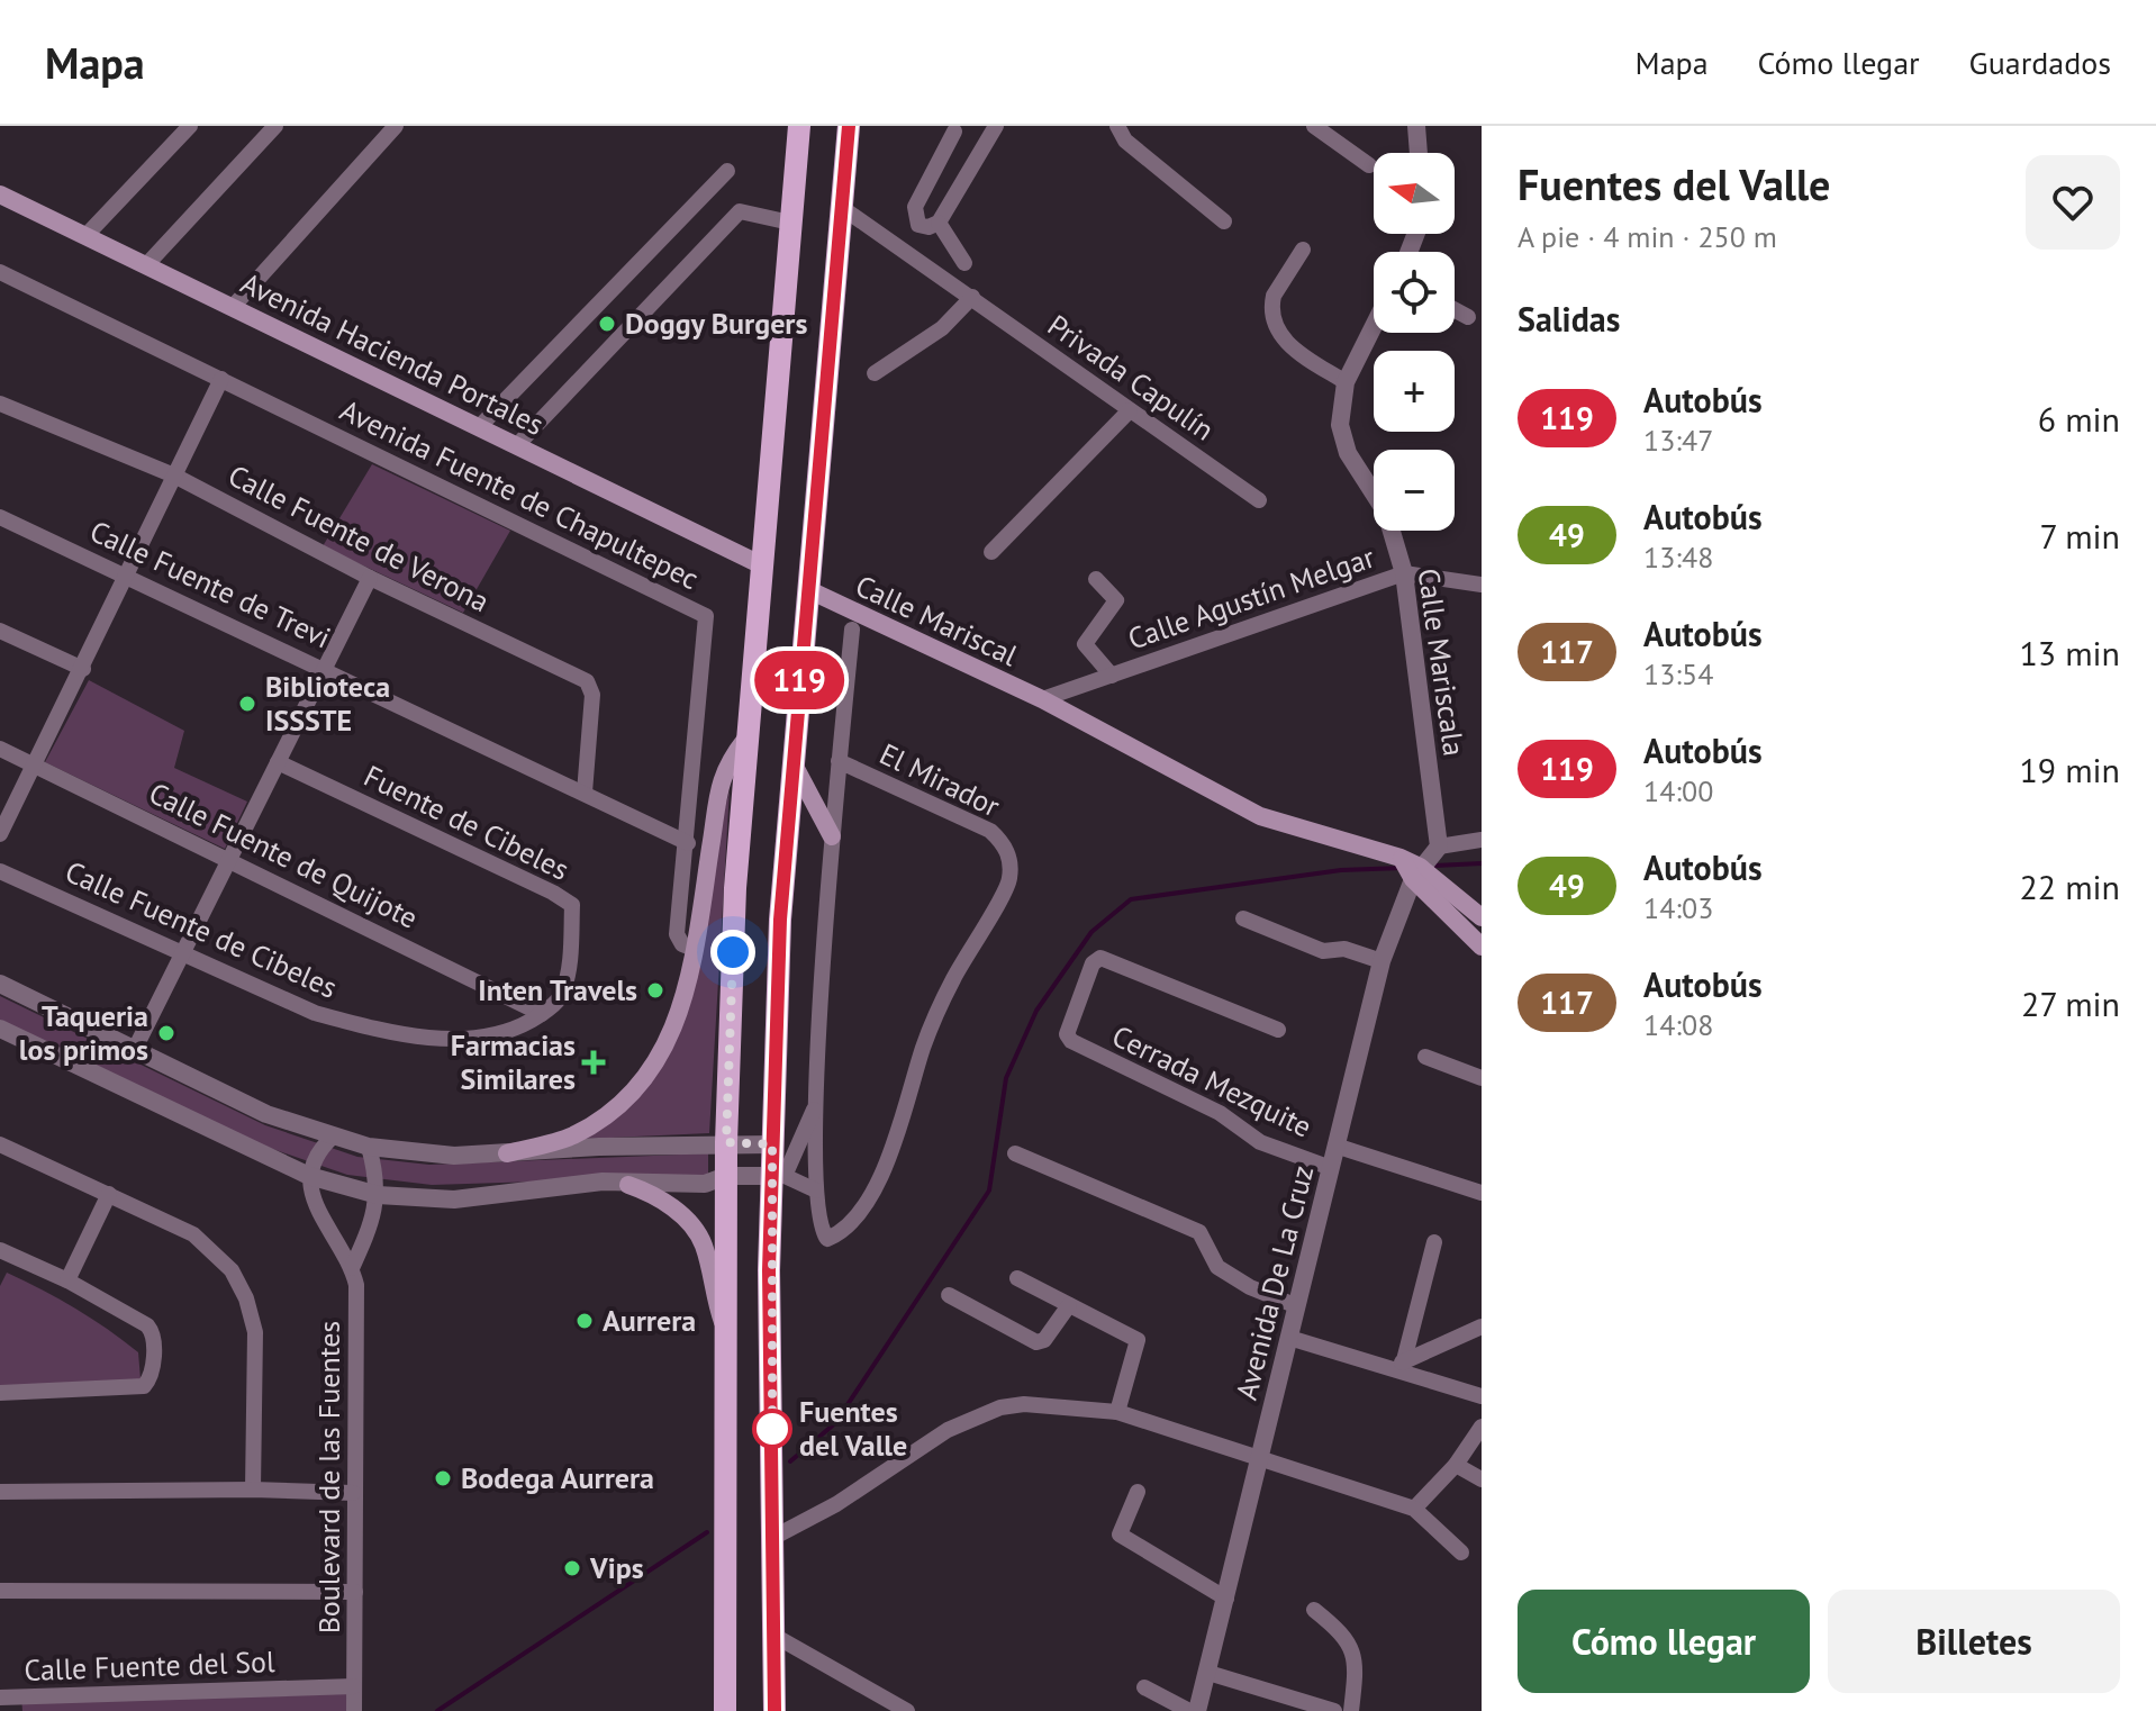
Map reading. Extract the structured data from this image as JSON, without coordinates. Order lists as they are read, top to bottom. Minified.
{"streets":{"main road":["Avenida Hacienda Portales","Calle Mariscal"],"street":["Privada Capulín","Avenida Fuente de Chapultepec","Calle Fuente de Verona","Calle Fuente de Trevi","Calle Agustín Melgar","Calle Mariscala","El Mirador","Fuente de Cibeles","Calle Fuente de Quijote","Calle Fuente de Cibeles","Cerrada Mezquite","Avenida De La Cruz","Boulevard de las Fuentes","Calle Fuente del Sol"]},"crossings":[["Avenida Fuente de Chapultepec","Calle Fuente de Trevi"],["Calle Fuente de Verona","Calle Fuente de Trevi"],["Calle Agustín Melgar","Calle Mariscal"],["Calle Agustín Melgar","Calle Mariscala"],["Fuente de Cibeles","Calle Fuente de Quijote"],["Fuente de Cibeles","Calle Fuente de Cibeles"],["Calle Fuente de Quijote","Calle Fuente de Cibeles"],["Cerrada Mezquite","Avenida De La Cruz"],["Boulevard de las Fuentes","Calle Fuente del Sol"]],"places":{"other":["Doggy Burgers","Biblioteca ISSSTE","Inten Travels","Taqueria los primos","Aurrera","Fuentes del Valle","Bodega Aurrera","Vips"],"health":["Farmacias Similares"]},"lines":["bus line 119"],"north":"left","page":{"header":"Mapa","nav":["Mapa","Cómo llegar","Guardados"],"on_map":"119","heading":[["Fuentes del Valle","A pie · 4 min · 250 m"],"Salidas"],"map_buttons":["+","−"],"list":[{"mark":"119","name":"Autobús","note":"13:47","value":"6 min"},{"mark":"49","name":"Autobús","note":"13:48","value":"7 min"},{"mark":"117","name":"Autobús","note":"13:54","value":"13 min"},{"mark":"119","name":"Autobús","note":"14:00","value":"19 min"},{"mark":"49","name":"Autobús","note":"14:03","value":"22 min"},{"mark":"117","name":"Autobús","note":"14:08","value":"27 min"}],"buttons":["Cómo llegar","Billetes"]}}
